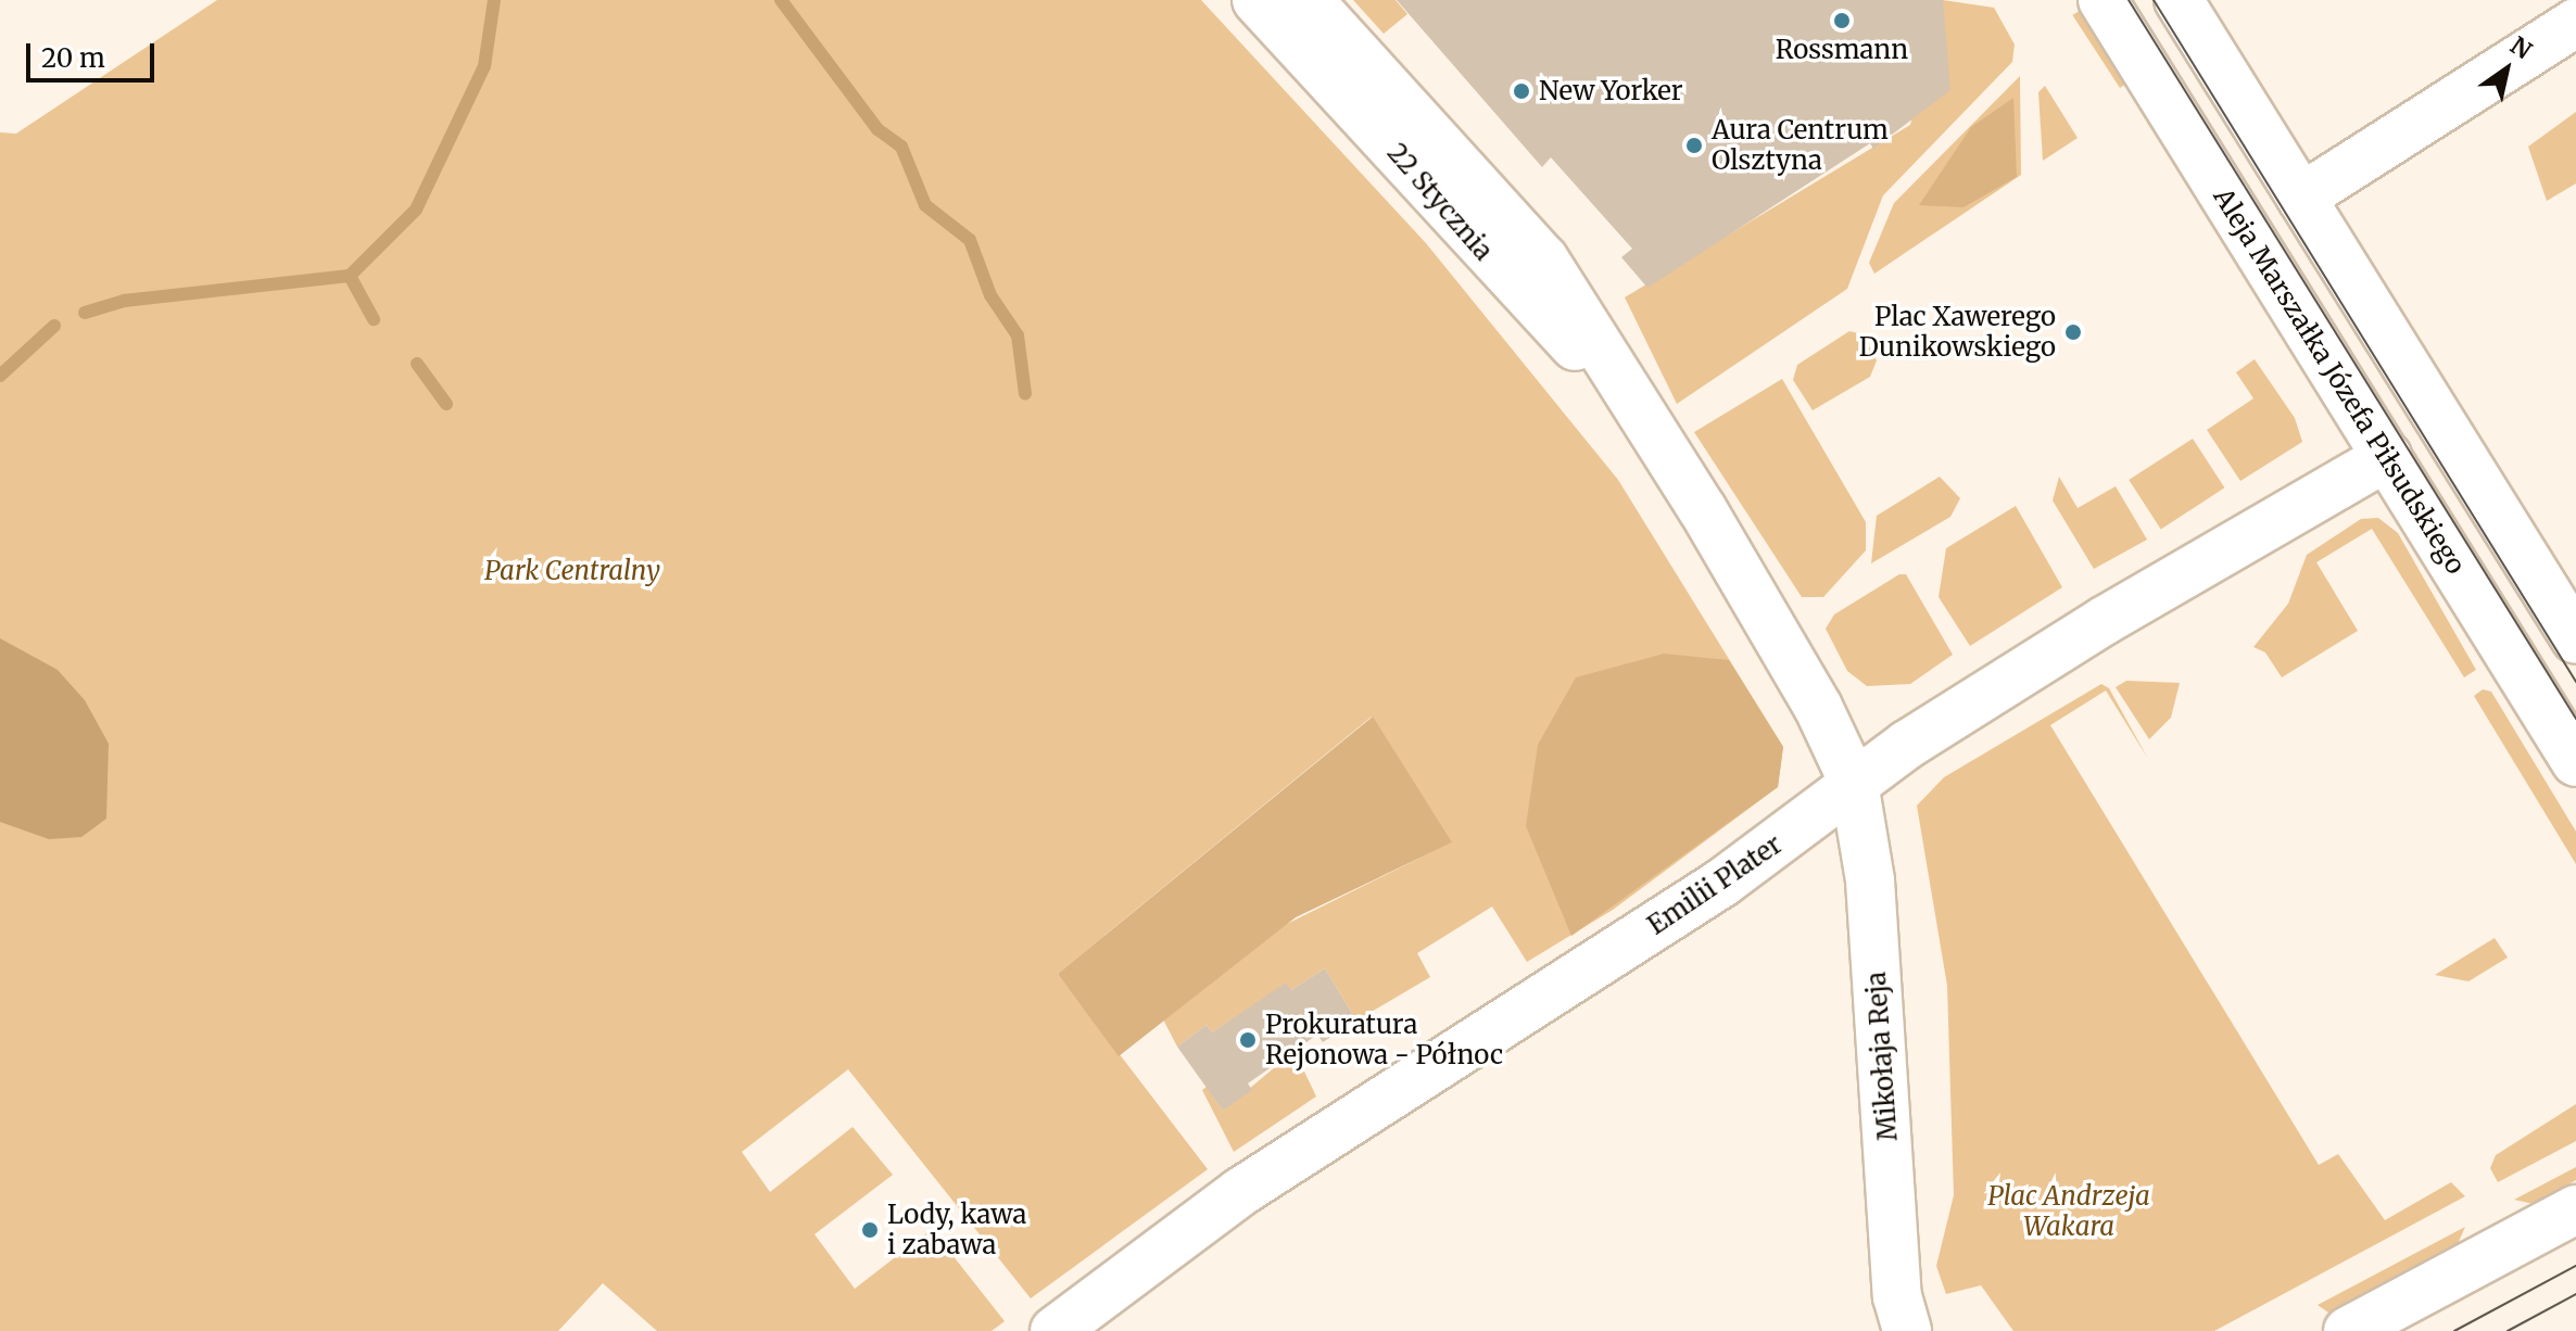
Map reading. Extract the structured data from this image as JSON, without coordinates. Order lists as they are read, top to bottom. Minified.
{"streets":{"street":["22 Stycznia","Aleja Marszałka Józefa Piłsudskiego","Emilii Plater","Mikołaja Reja"]},"crossings":[["22 Stycznia","Emilii Plater"],["22 Stycznia","Mikołaja Reja"],["Aleja Marszałka Józefa Piłsudskiego","Emilii Plater"],["Emilii Plater","Mikołaja Reja"]],"parks":["Park Centralny","Plac Andrzeja Wakara"],"places":["Rossmann","New Yorker","Aura Centrum Olsztyna","Plac Xawerego Dunikowskiego","Prokuratura Rejonowa - Północ","Lody, kawa i zabawa"],"scale_bar":"20 m","north":"top right"}
